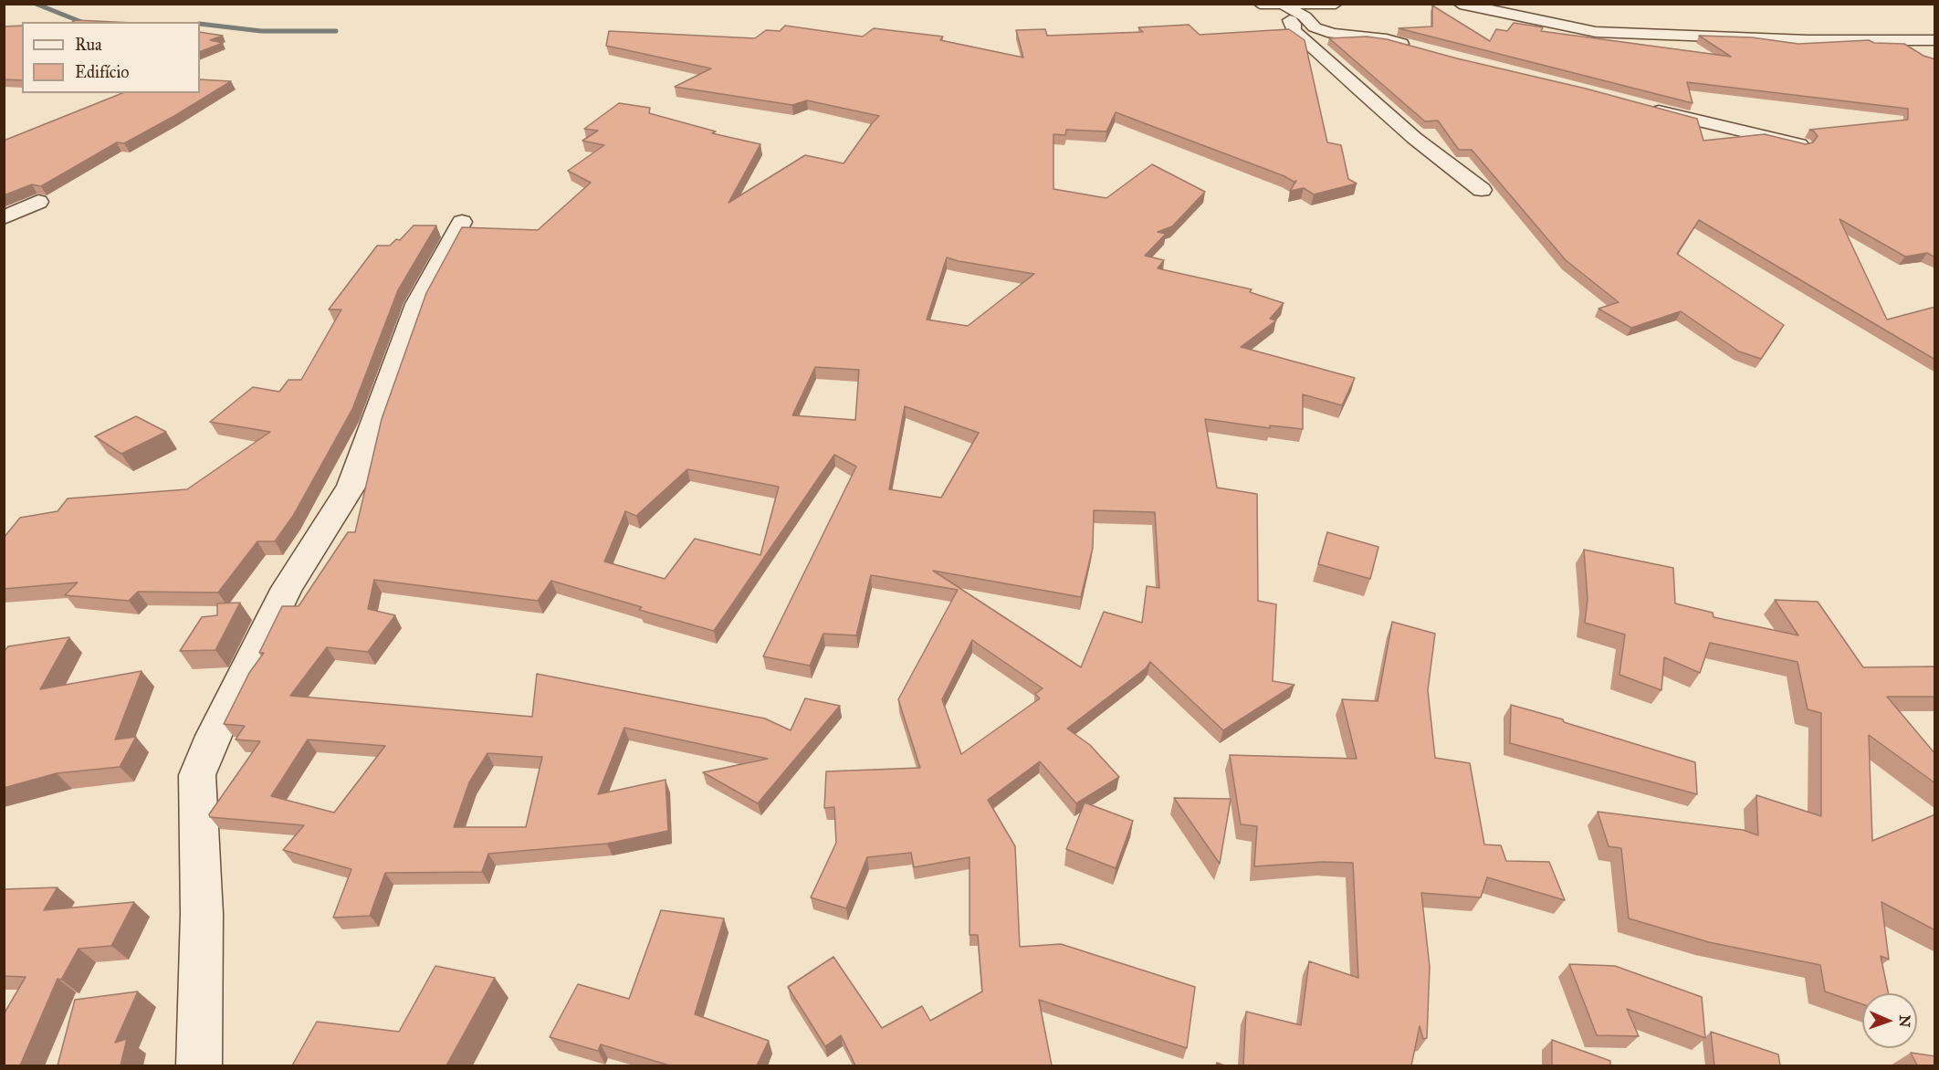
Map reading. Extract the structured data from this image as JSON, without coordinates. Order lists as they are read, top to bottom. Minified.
{"legend":["Rua","Edifício"],"north":"right"}
